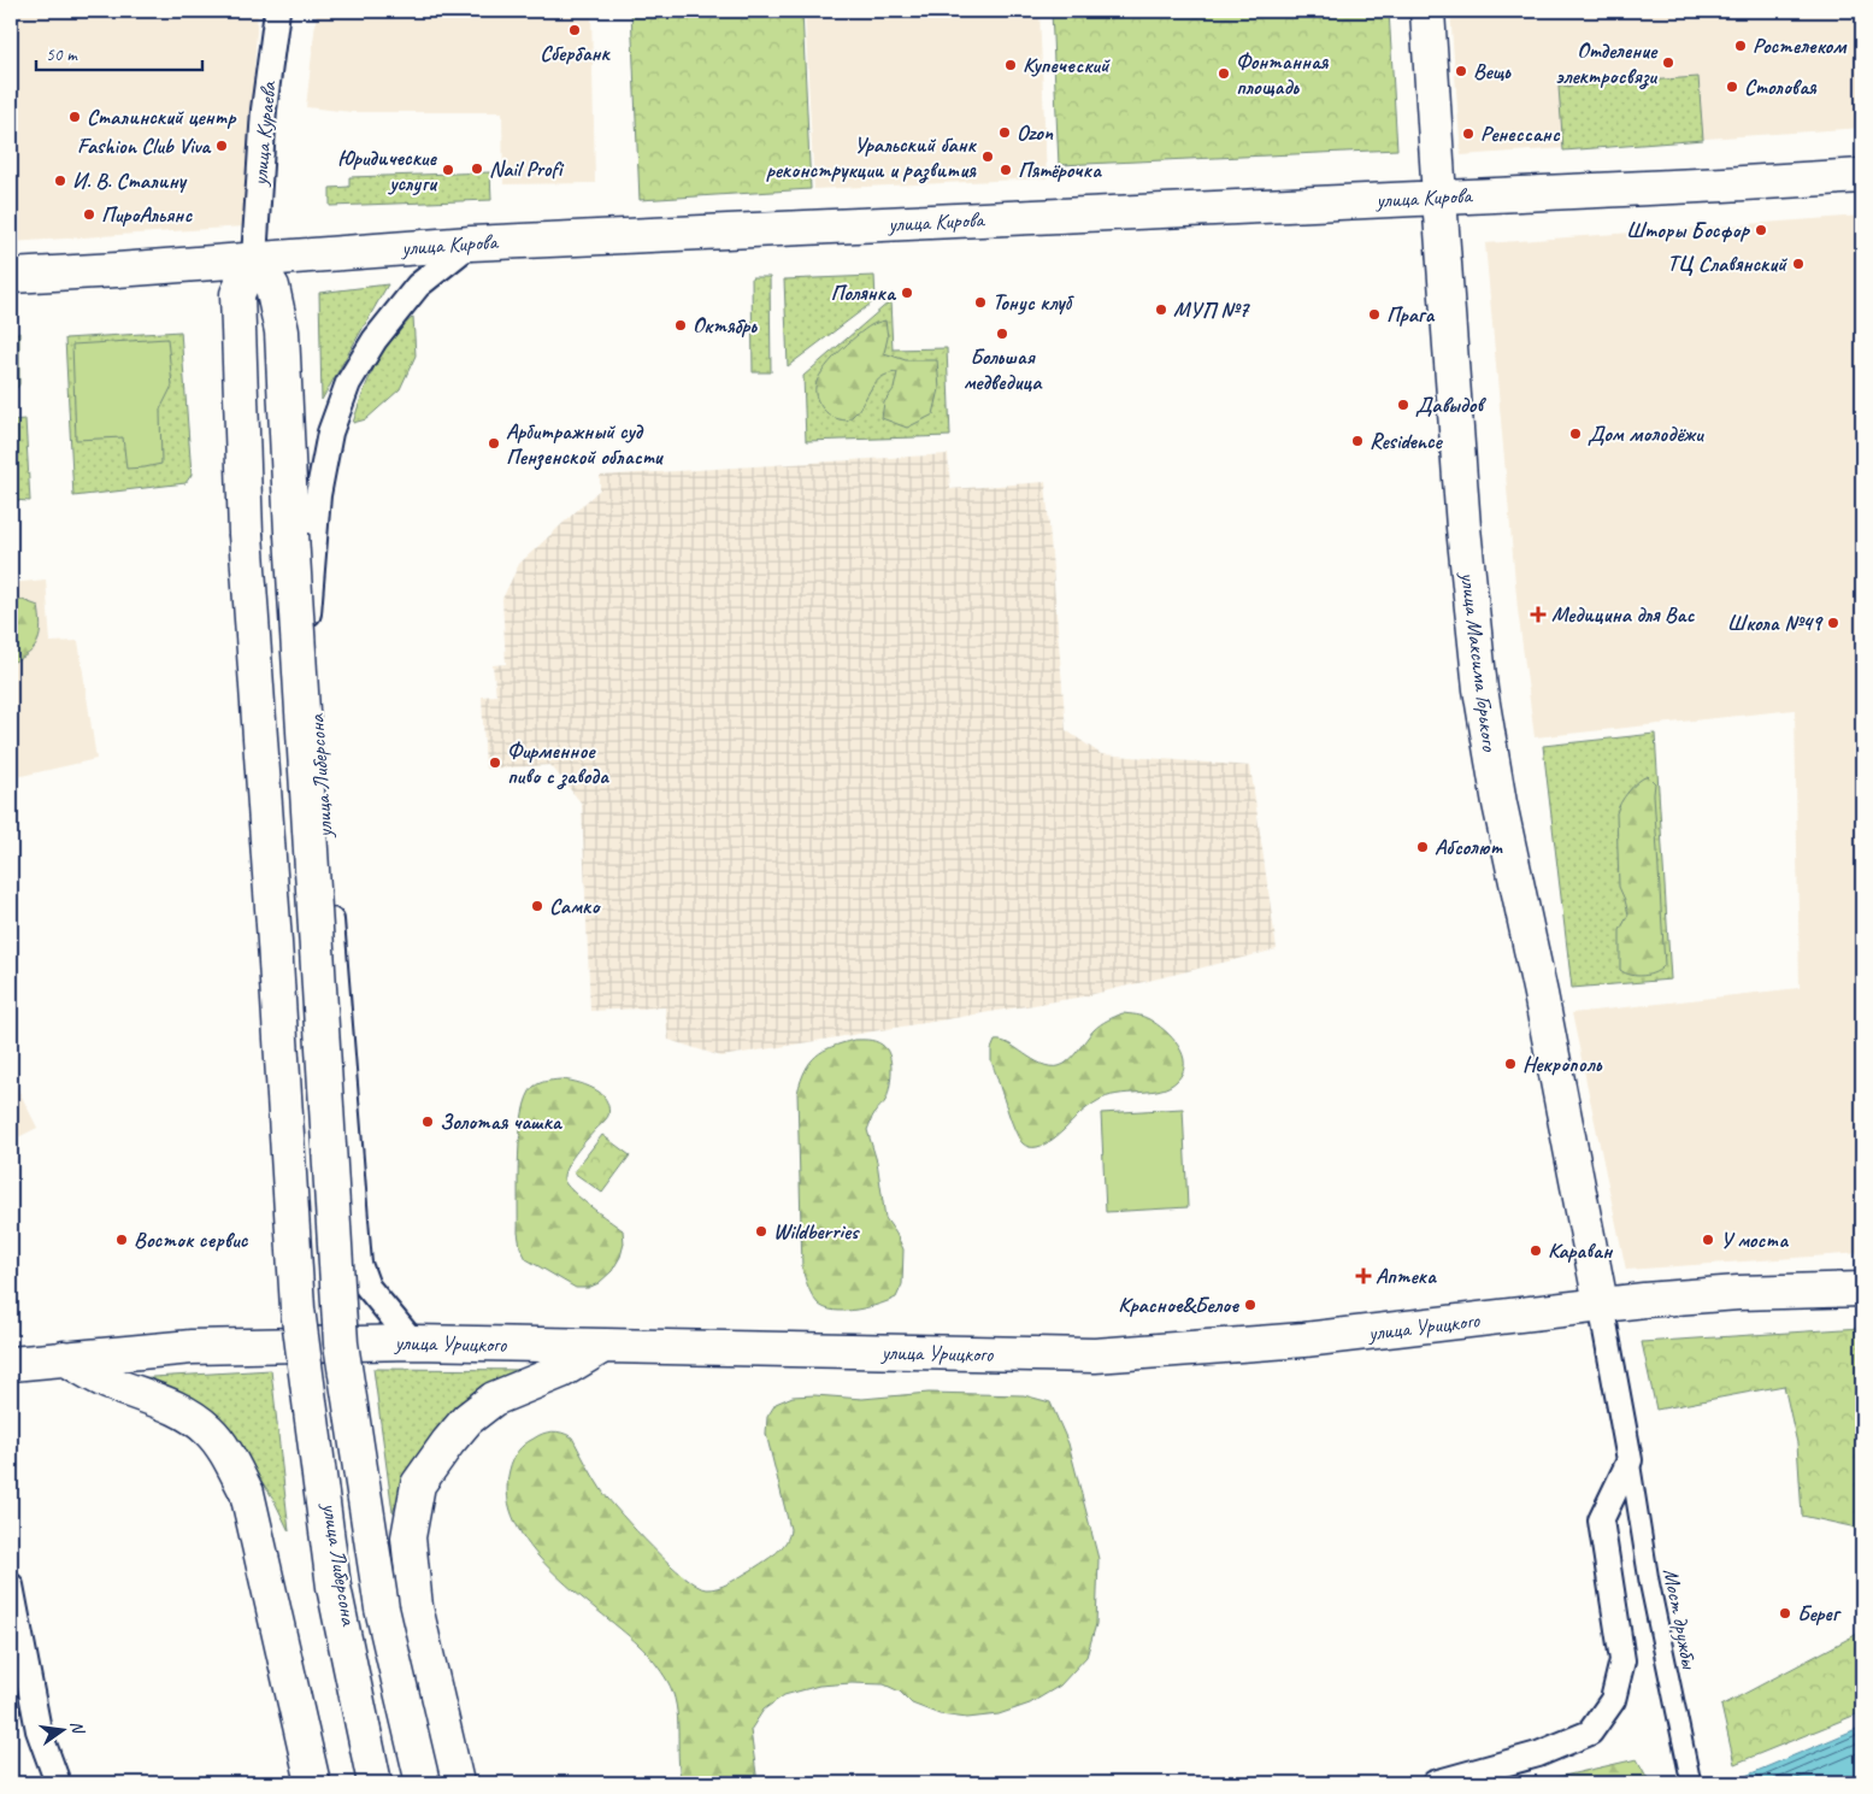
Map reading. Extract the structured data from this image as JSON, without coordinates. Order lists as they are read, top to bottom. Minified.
{"streets":{"main road":["улица Кирова","улица Максима Горького","улица Урицкого"],"street":["улица Кураева","улица Либерсона","Мост дружбы"]},"crossings":[["улица Кураева","улица Кирова"],["улица Кирова","улица Максима Горького"],["улица Кирова","улица Либерсона"],["улица Максима Горького","улица Урицкого"],["улица Либерсона","улица Урицкого"]],"places":{"other":["Сбербанк","Ростелеком","Отделение электросвязи","Купеческий","Вещь","Фонтанная площадь","Столовая","Сталинский центр","Ozon","Ренессанс","Fashion Club Viva","Уральский банк реконструкции и развития","Nail Profi","Юридические услуги","Пятёрочка","И. В. Сталину","ПироАльянс","Шторы Босфор","ТЦ Славянский","Полянка","Тонус клуб","МУП №7","Прага","Октябрь","Большая медведица","Давыдов","Дом молодёжи","Residence","Арбитражный суд Пензенской области","Школа №49","Фирменное пиво с завода","Абсолют","Самко","Некрополь","Золотая чашка","Wildberries","Восток сервис","У моста","Караван","Красное&Белое","Берег"],"health":["Медицина для Вас","Аптека"]},"scale_bar":"50 m","north":"right"}
